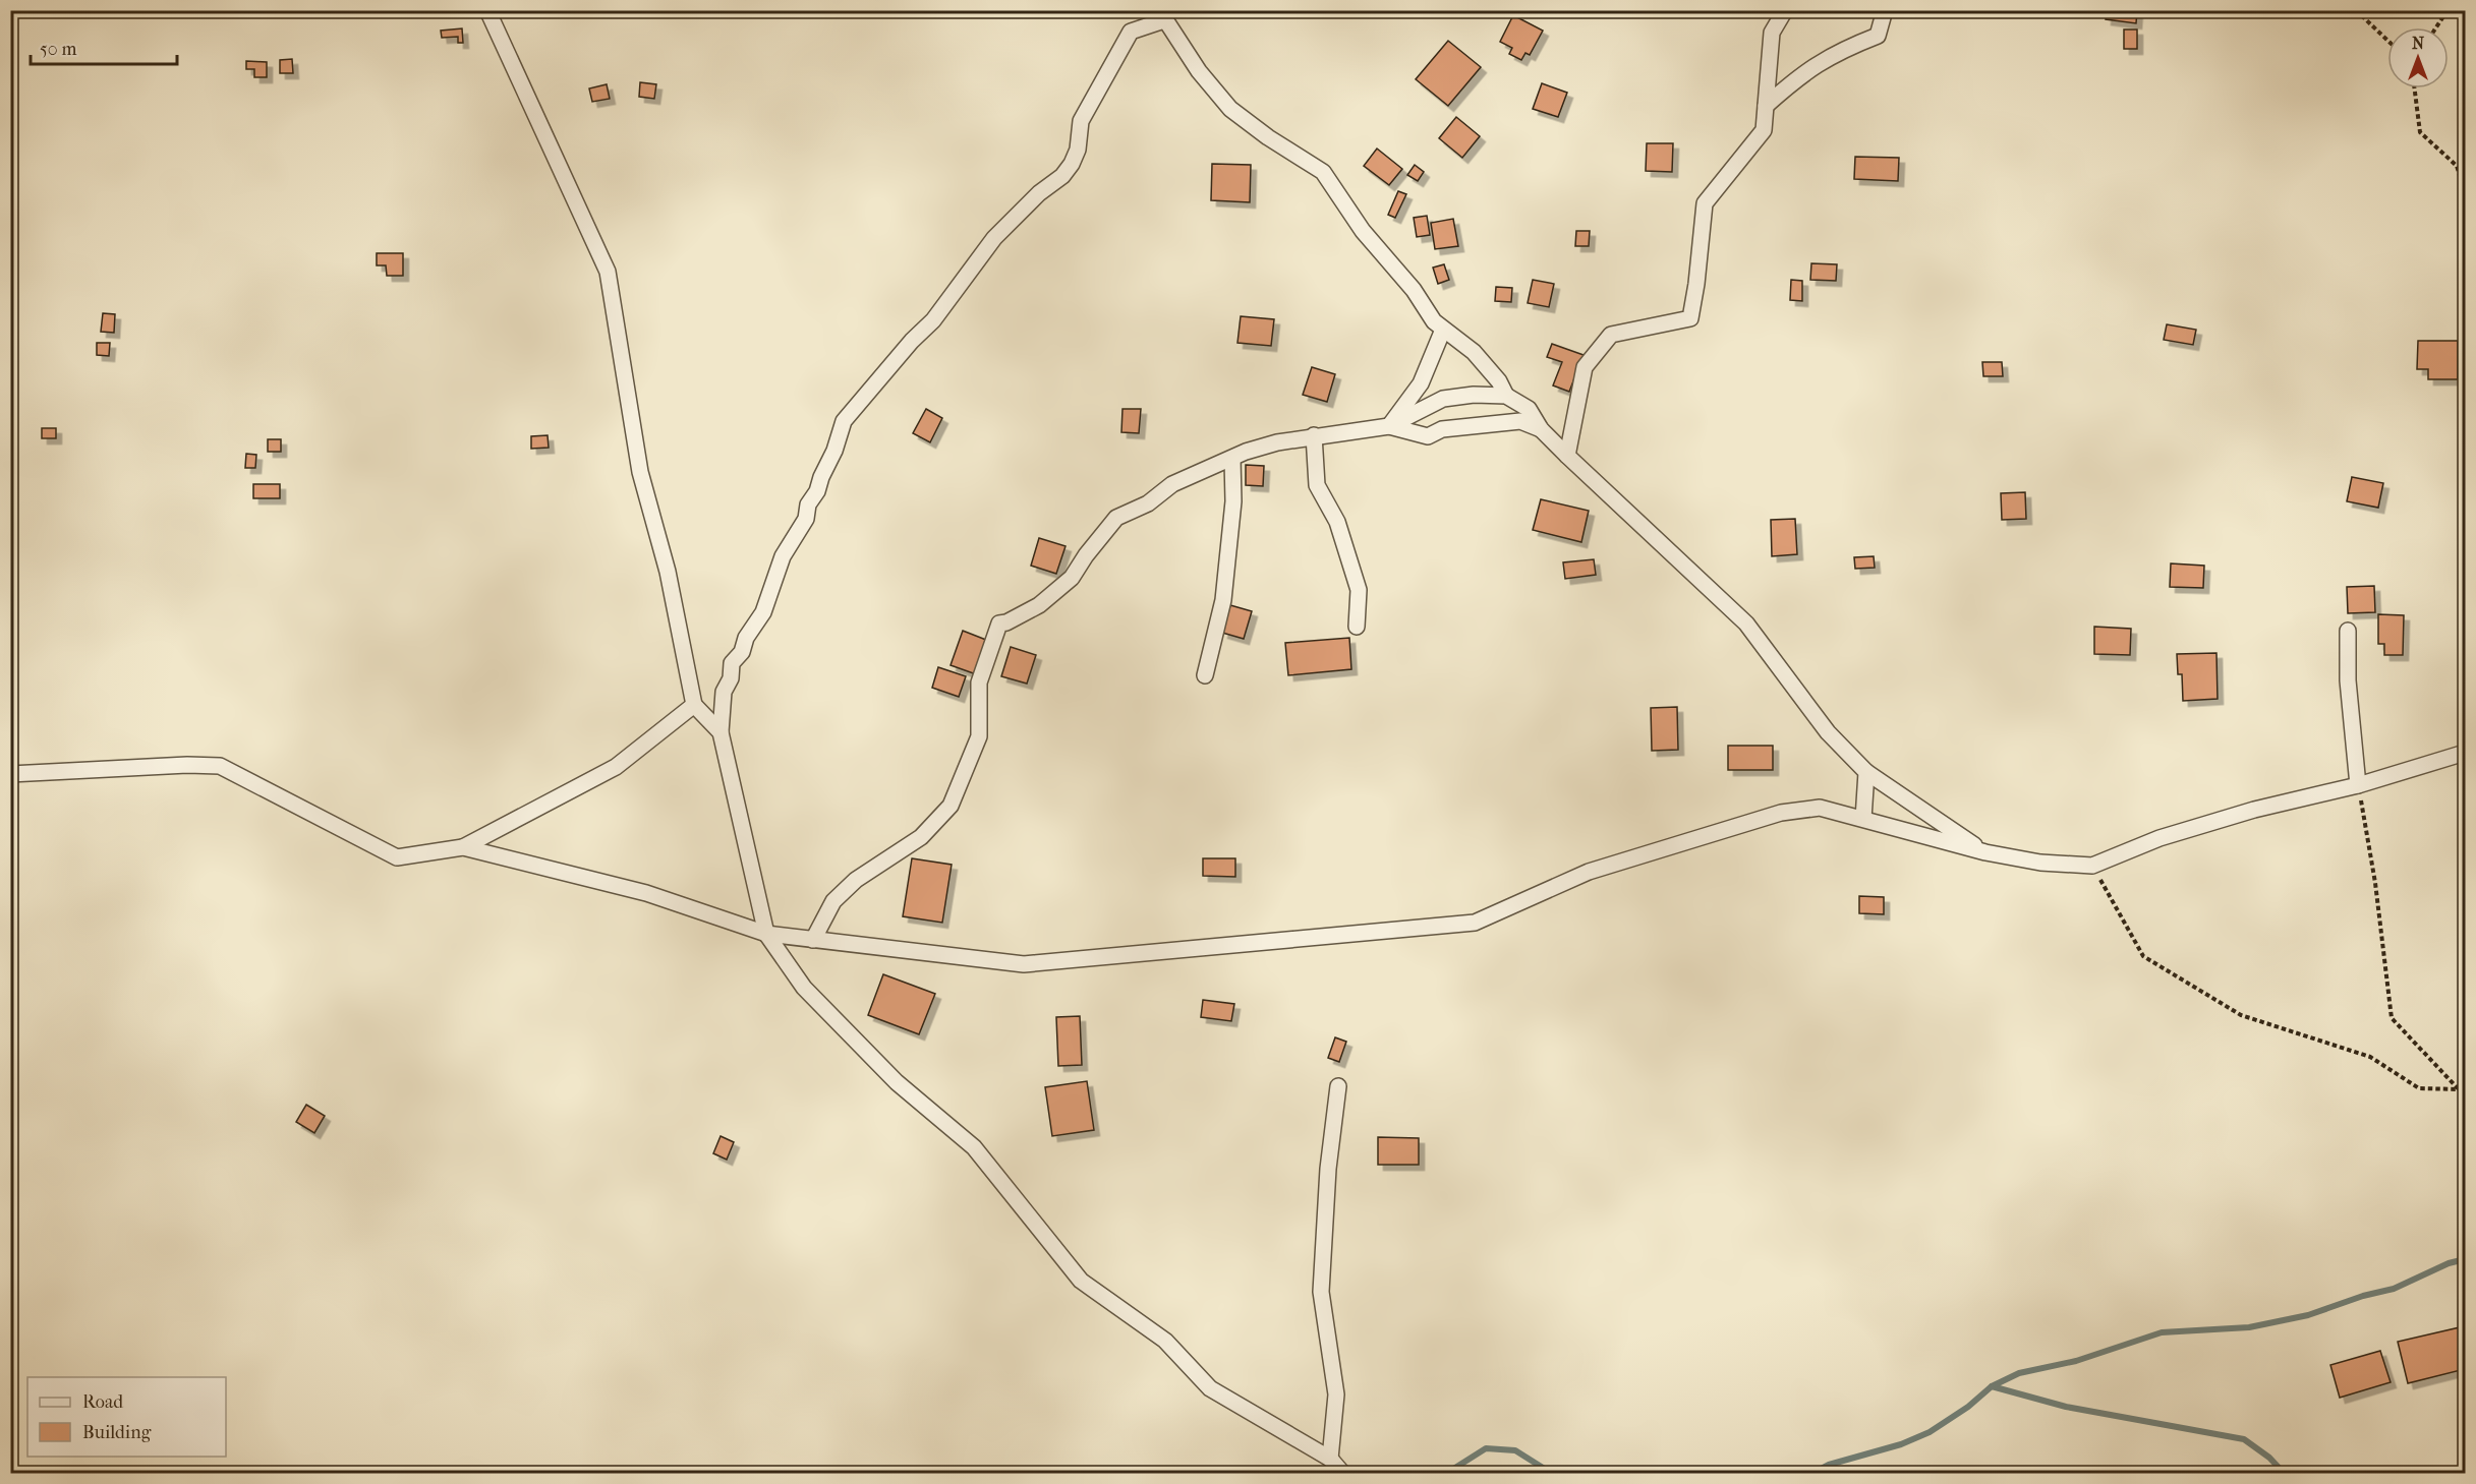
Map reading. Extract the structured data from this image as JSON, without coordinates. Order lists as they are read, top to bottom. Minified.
{"legend":["Road","Building"],"scale_bar":"50 m","north":"top"}
